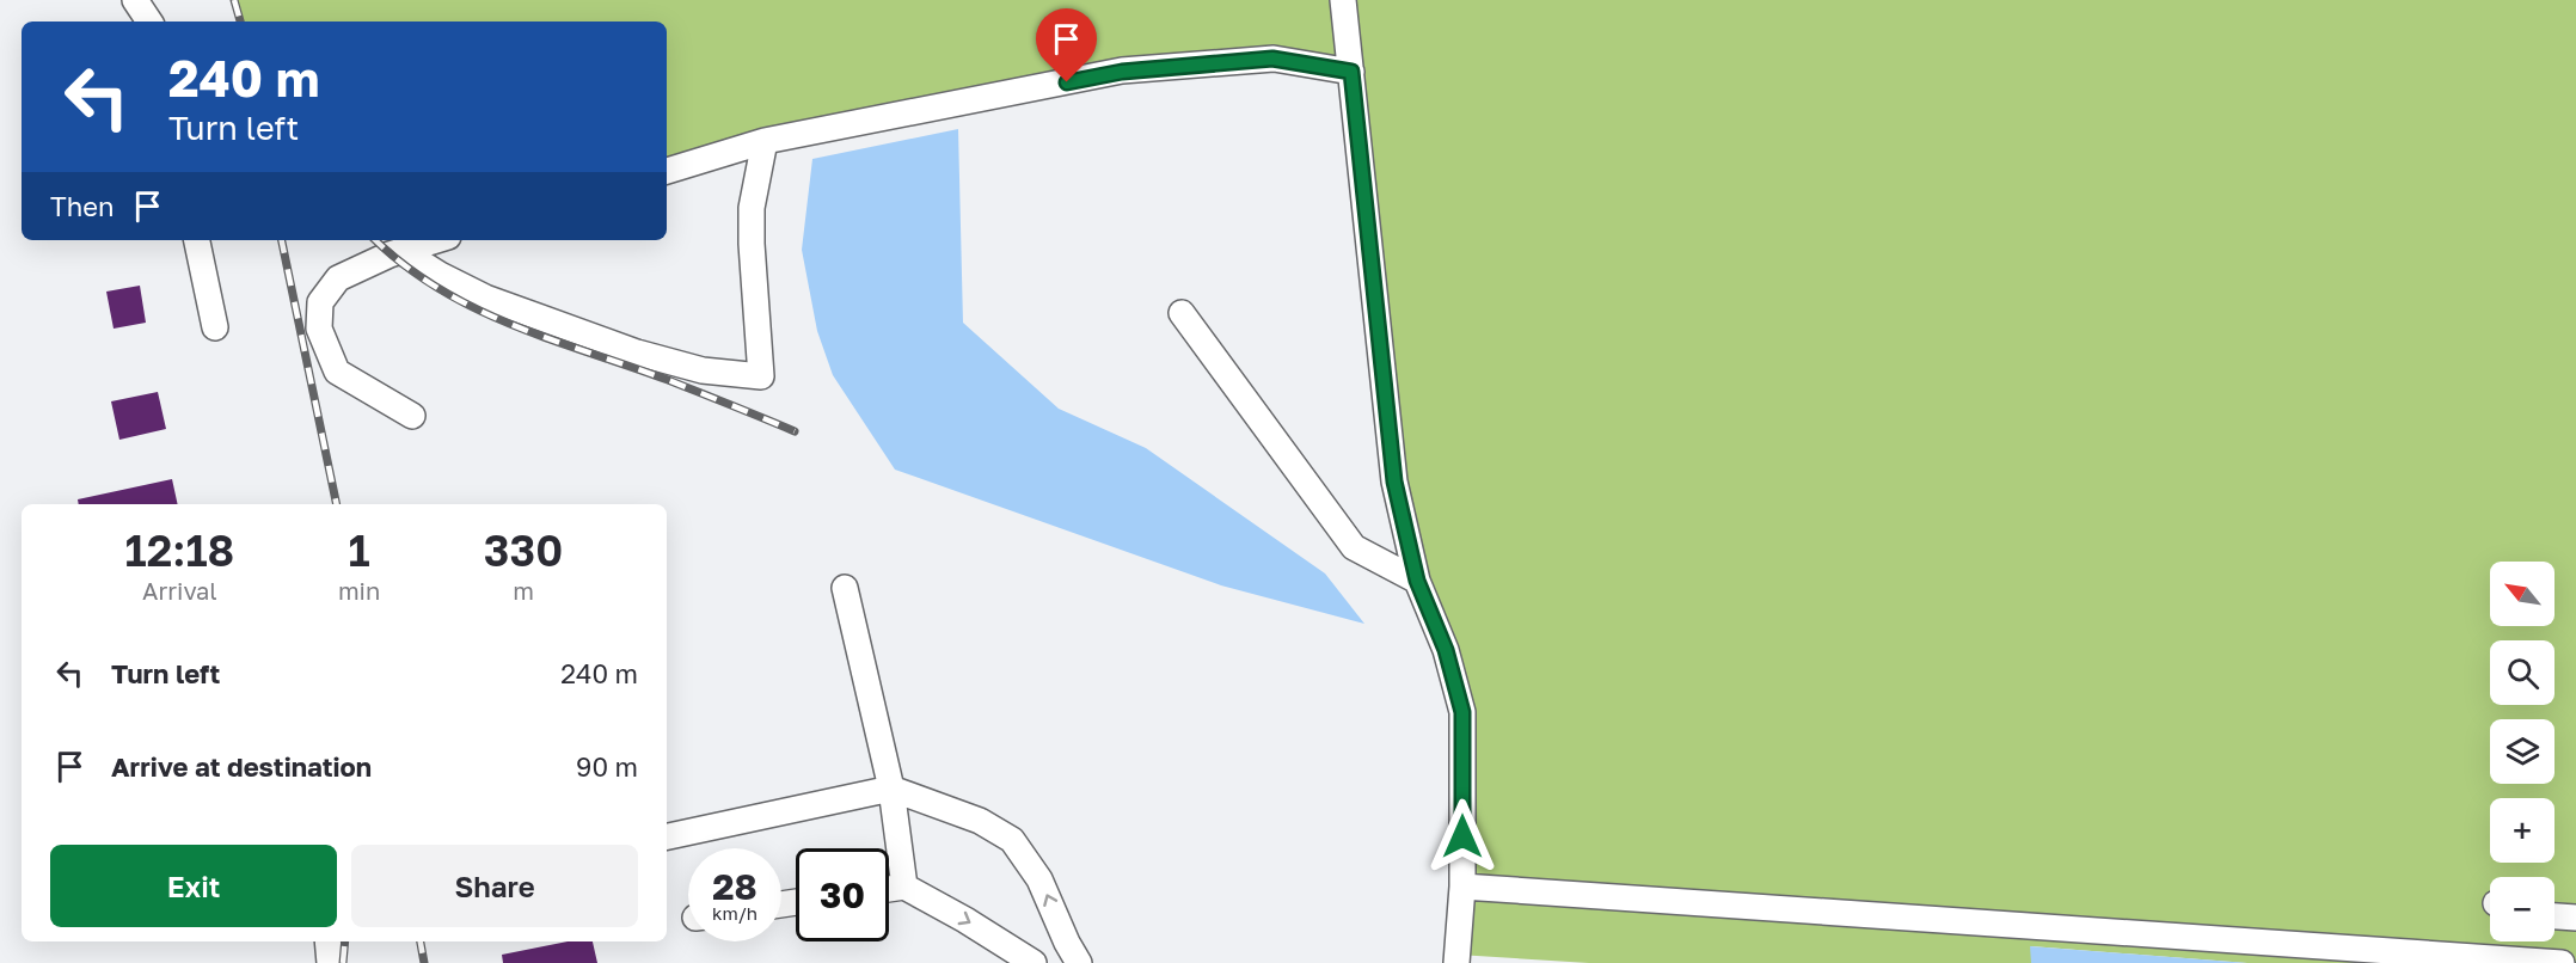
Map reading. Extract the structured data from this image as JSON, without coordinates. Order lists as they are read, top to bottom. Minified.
{"north":"top left","page":{"turn":["240 m","Turn left"],"then":"Then","eta":["12:18","Arrival","1","min","330","m"],"map_buttons":["+","−"],"list":[{"name":"Turn left","value":"240 m"},{"name":"Arrive at destination","value":"90 m"}],"buttons":["Exit","Share"],"speed":"28 km/h","limit":"30"}}
